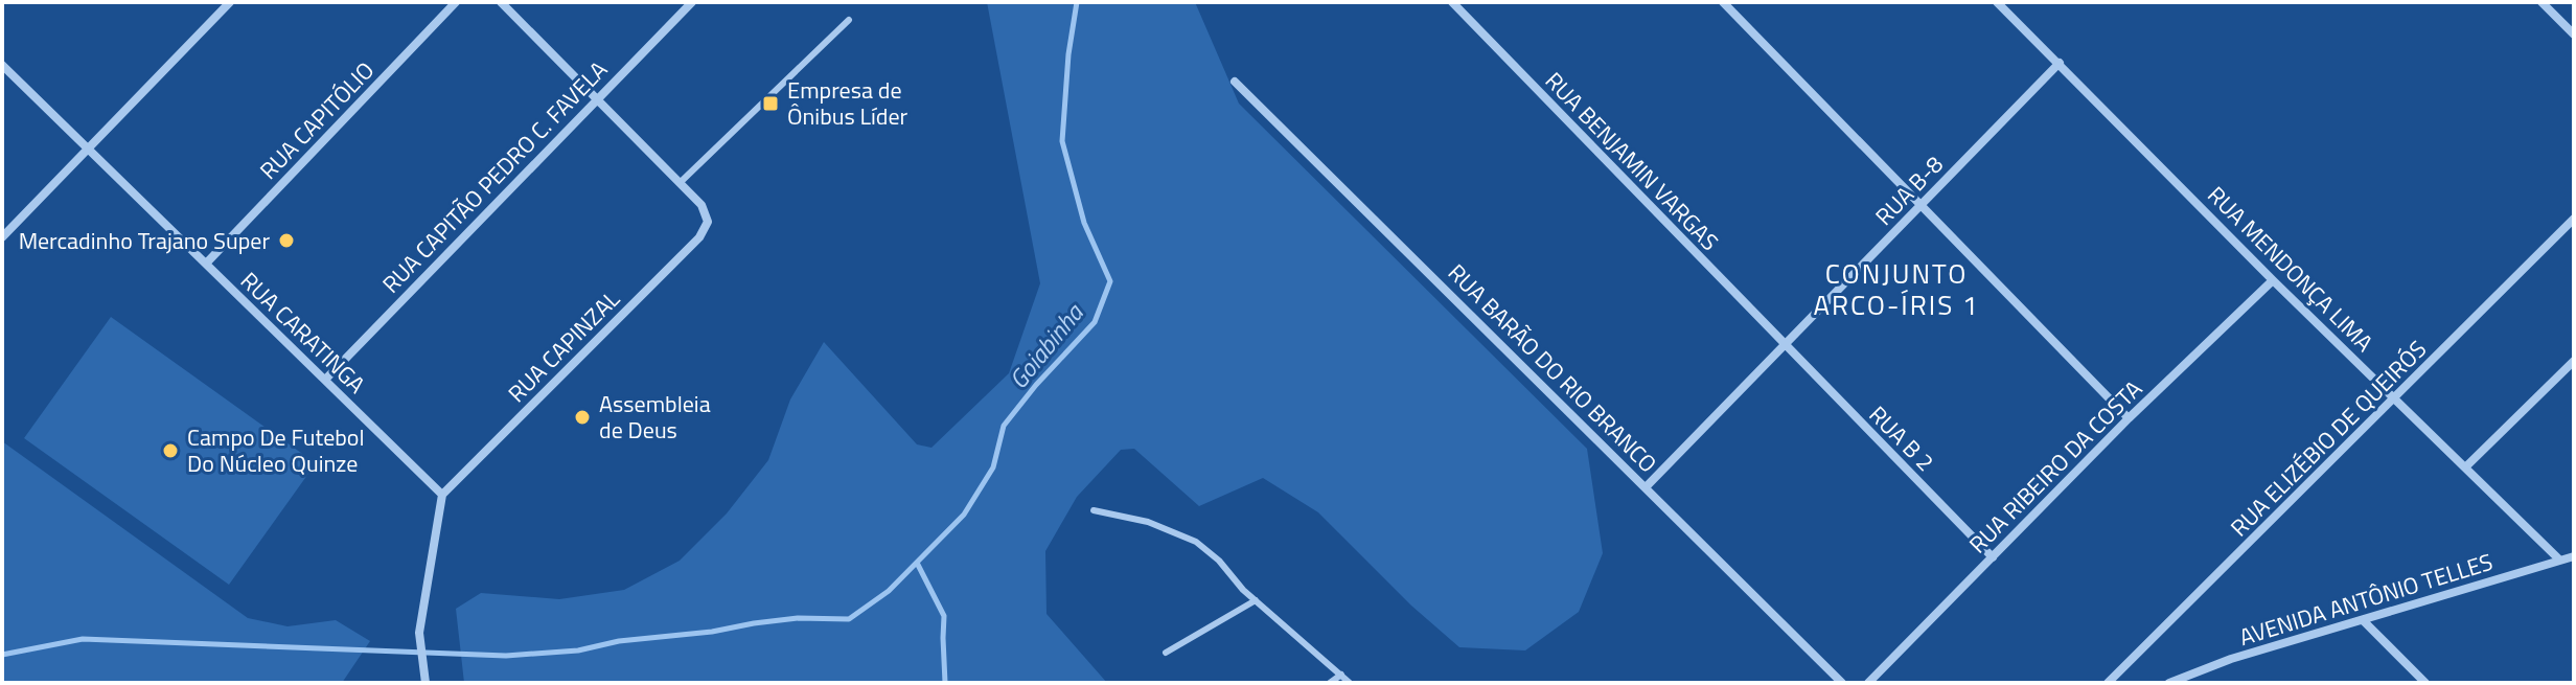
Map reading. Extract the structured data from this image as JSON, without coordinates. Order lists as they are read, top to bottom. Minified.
{"streets":{"street":["RUA CAPITÓLIO","RUA BENJAMIN VARGAS","RUA CAPITÃO PEDRO C. FAVELA","RUA B-8","RUA MENDONÇA LIMA","RUA CARATINGA","RUA CAPINZAL","RUA BARÃO DO RIO BRANCO","RUA B 2","RUA ELIZÉBIO DE QUEIRÓS","RUA RIBEIRO DA COSTA","AVENIDA ANTÔNIO TELLES"]},"crossings":[["RUA CAPITÓLIO","RUA CARATINGA"],["RUA BENJAMIN VARGAS","RUA B-8"],["RUA BENJAMIN VARGAS","RUA B 2"],["RUA CAPITÃO PEDRO C. FAVELA","RUA CARATINGA"],["RUA B-8","RUA MENDONÇA LIMA"],["RUA B-8","RUA BARÃO DO RIO BRANCO"],["RUA B-8","RUA B 2"],["RUA MENDONÇA LIMA","RUA ELIZÉBIO DE QUEIRÓS"],["RUA MENDONÇA LIMA","RUA RIBEIRO DA COSTA"],["RUA MENDONÇA LIMA","AVENIDA ANTÔNIO TELLES"],["RUA CARATINGA","RUA CAPINZAL"],["RUA B 2","RUA RIBEIRO DA COSTA"]],"districts":["CONJUNTO ARCO-ÍRIS 1"],"water":["Goiabinha"],"places":{"transit":["Empresa de Ônibus Líder"],"other":["Mercadinho Trajano Super","Assembleia de Deus","Campo De Futebol Do Núcleo Quinze"]}}
